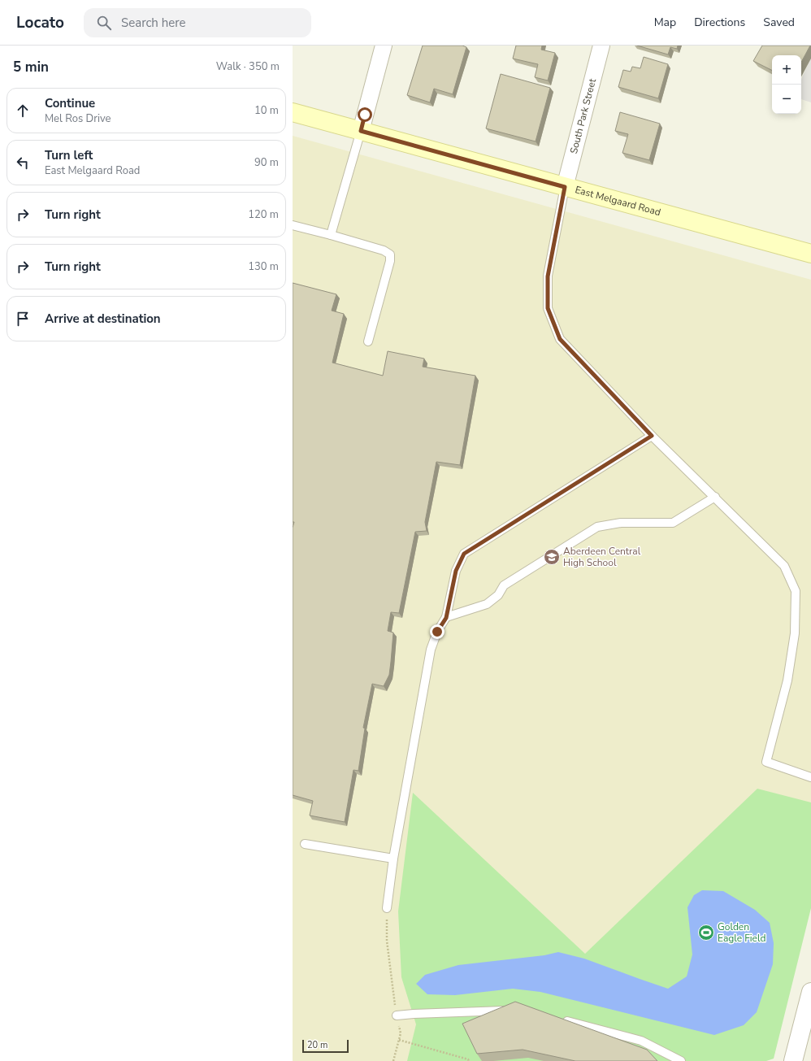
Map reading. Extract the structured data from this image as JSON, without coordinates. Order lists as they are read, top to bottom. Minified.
{"streets":{"main road":["East Melgaard Road"],"street":["South Park Street"]},"crossings":[["South Park Street","East Melgaard Road"]],"places":{"school or university":["Aberdeen Central High School"],"sports":["Golden Eagle Field"]},"scale_bar":"20 m","page":{"header":"Locato","search":"Search here","nav":["Map","Directions","Saved"],"heading":["5 min","Walk · 350 m"],"map_buttons":["+","−"],"list":[["Continue","Mel Ros Drive","10 m"],["Turn left","East Melgaard Road","90 m"],["Turn right","120 m"],["Turn right","130 m"],"Arrive at destination"],"scale":"20 m"}}
